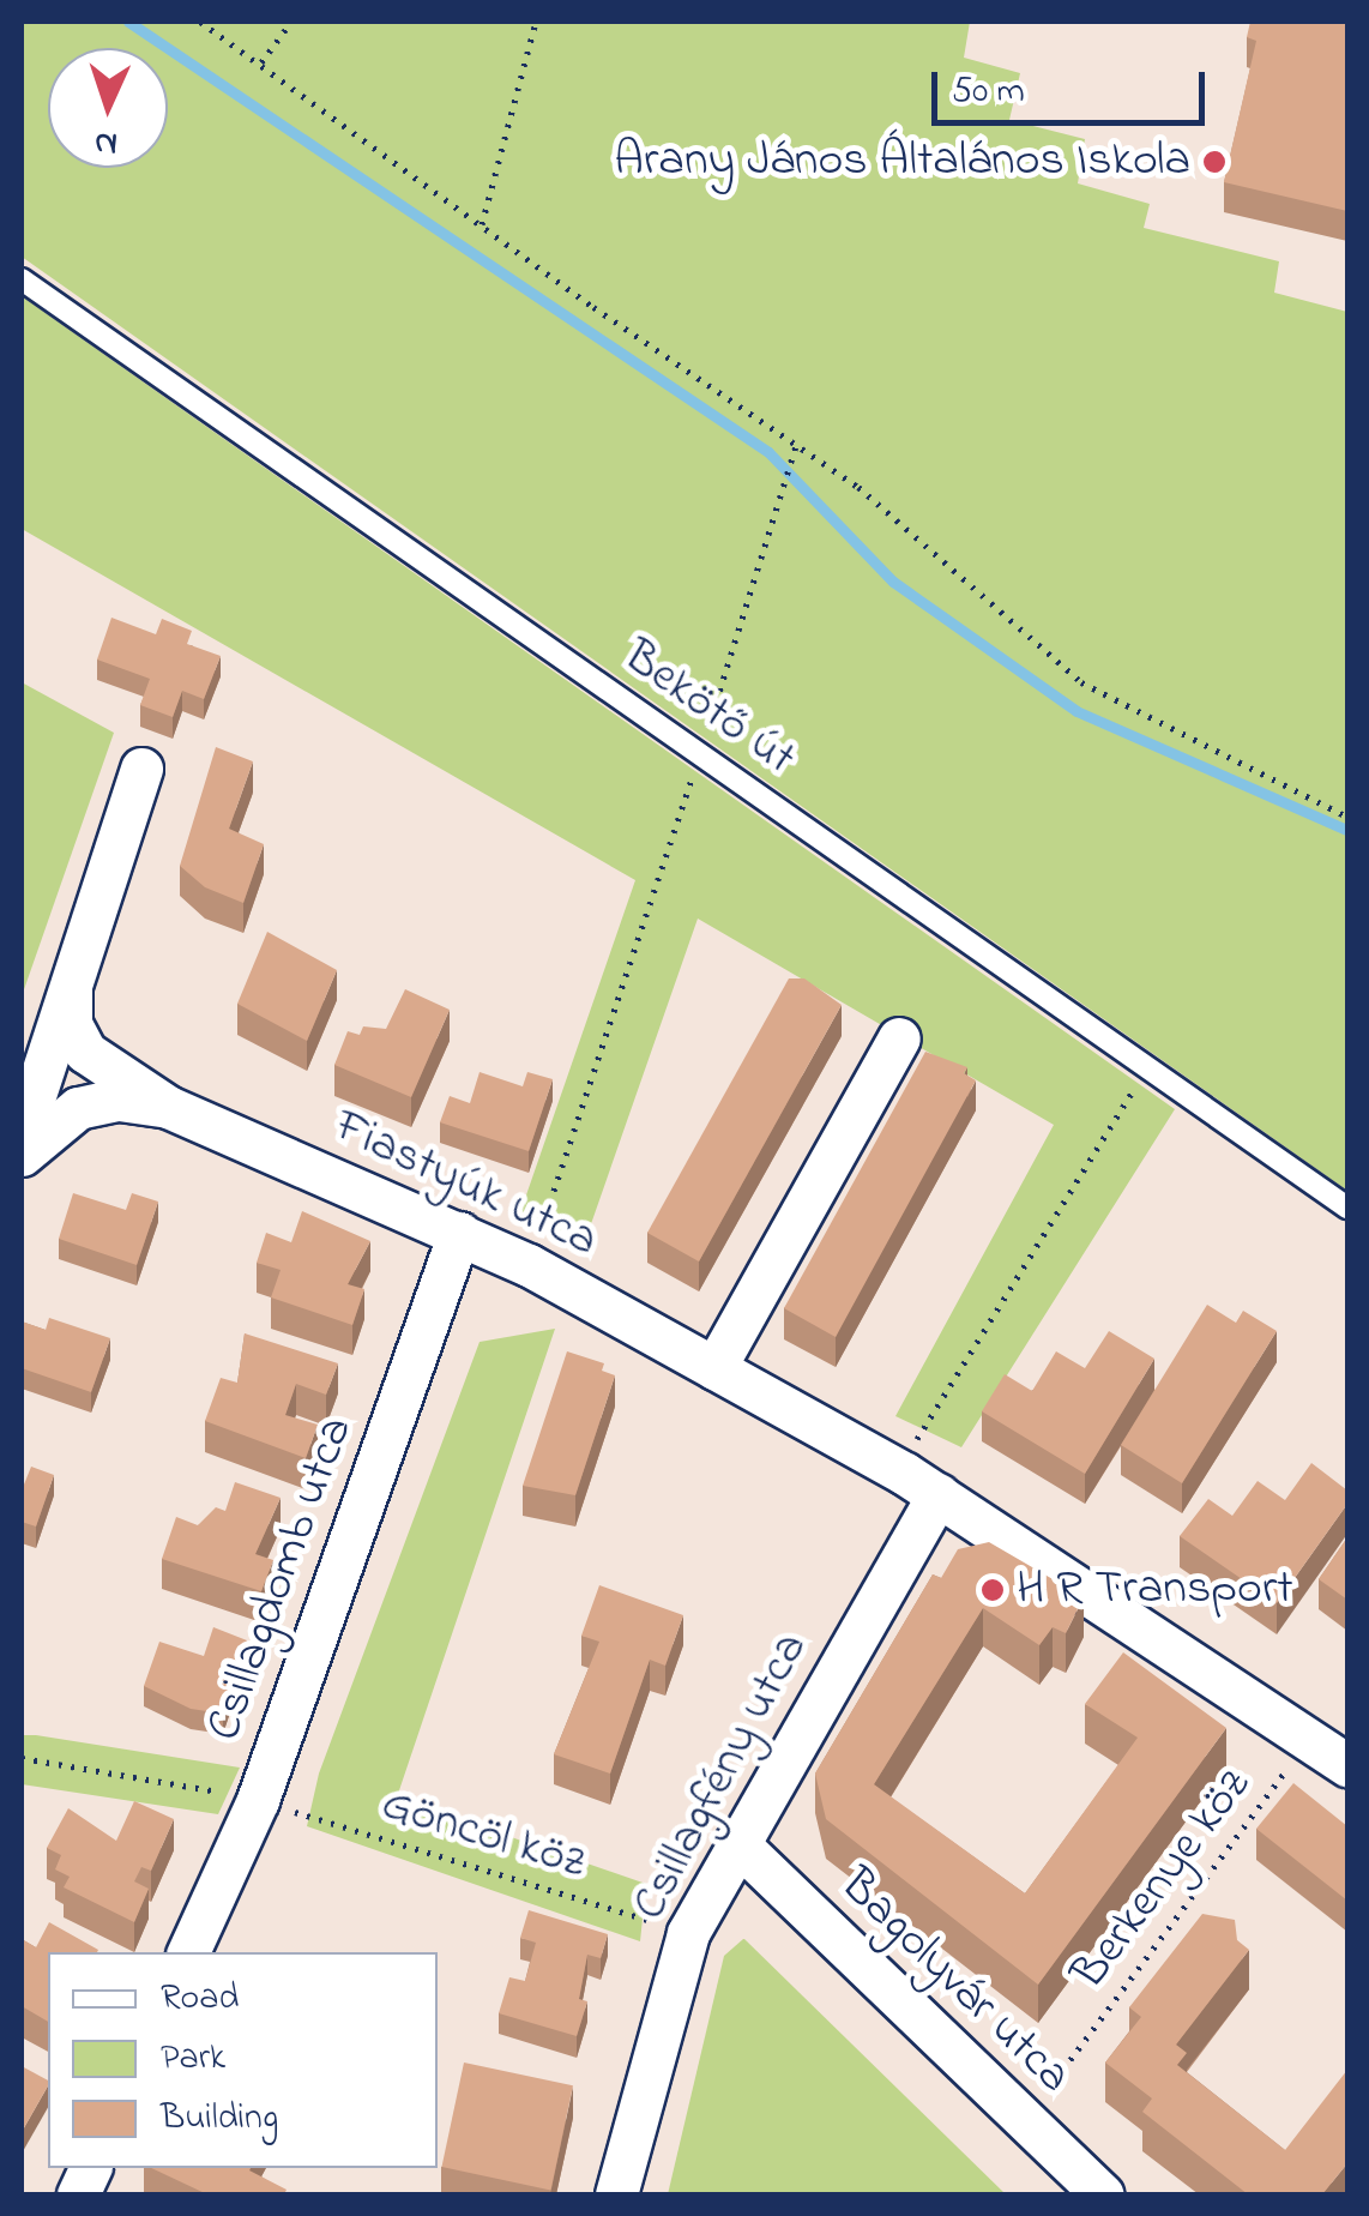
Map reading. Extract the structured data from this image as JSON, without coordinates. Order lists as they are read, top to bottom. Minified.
{"streets":{"street":["Fiastyúk utca","Csillagdomb utca","Csillagfény utca","Bagolyvár utca"],"lane":["Bekötő út"],"path":["Göncöl köz","Berkenye köz"]},"crossings":[["Fiastyúk utca","Csillagdomb utca"],["Fiastyúk utca","Csillagfény utca"],["Fiastyúk utca","Berkenye köz"],["Csillagdomb utca","Göncöl köz"],["Csillagfény utca","Göncöl köz"],["Csillagfény utca","Bagolyvár utca"],["Berkenye köz","Bagolyvár utca"]],"places":["Arany János Általános Iskola","H R Transport"],"legend":["Road","Park","Building"],"scale_bar":"50 m","north":"bottom"}
